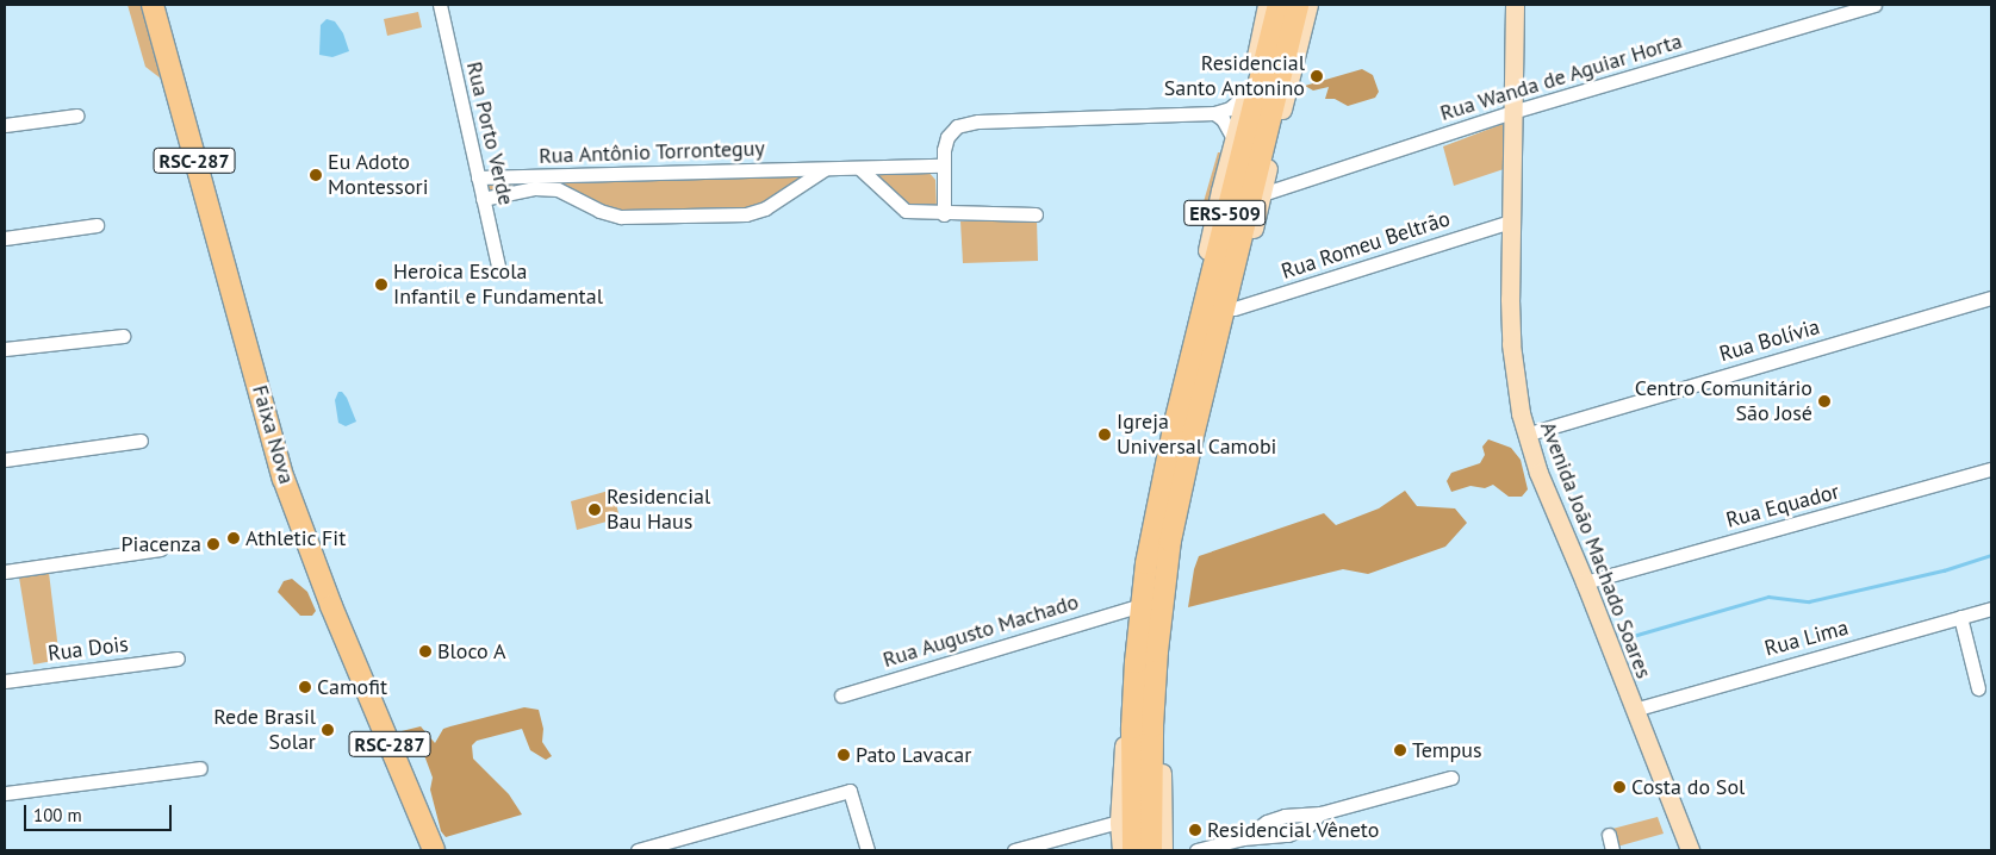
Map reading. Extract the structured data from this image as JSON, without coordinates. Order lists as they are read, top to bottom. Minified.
{"streets":{"highway":["RSC-287","ERS-509","Faixa Nova"],"main road":["Avenida João Machado Soares"],"street":["Rua Wanda de Aguiar Horta","Rua Porto Verde","Rua Antônio Torronteguy","Rua Romeu Beltrão","Rua Bolívia","Rua Equador","Rua Augusto Machado","Rua Lima","Rua Dois"]},"crossings":[["Rua Wanda de Aguiar Horta","ERS-509"],["Rua Wanda de Aguiar Horta","Avenida João Machado Soares"],["Rua Porto Verde","Rua Antônio Torronteguy"],["ERS-509","Rua Romeu Beltrão"],["ERS-509","Rua Augusto Machado"],["Rua Romeu Beltrão","Avenida João Machado Soares"],["Rua Bolívia","Avenida João Machado Soares"],["Rua Equador","Avenida João Machado Soares"],["Avenida João Machado Soares","Rua Lima"]],"places":["Residencial Santo Antonino","Eu Adoto Montessori","Heroica Escola Infantil e Fundamental","Centro Comunitário São José","Igreja Universal Camobi","Residencial Bau Haus","Athletic Fit","Piacenza","Bloco A","Camofit","Rede Brasil Solar","Tempus","Pato Lavacar","Costa do Sol","Residencial Vêneto"],"scale_bar":"100 m"}
